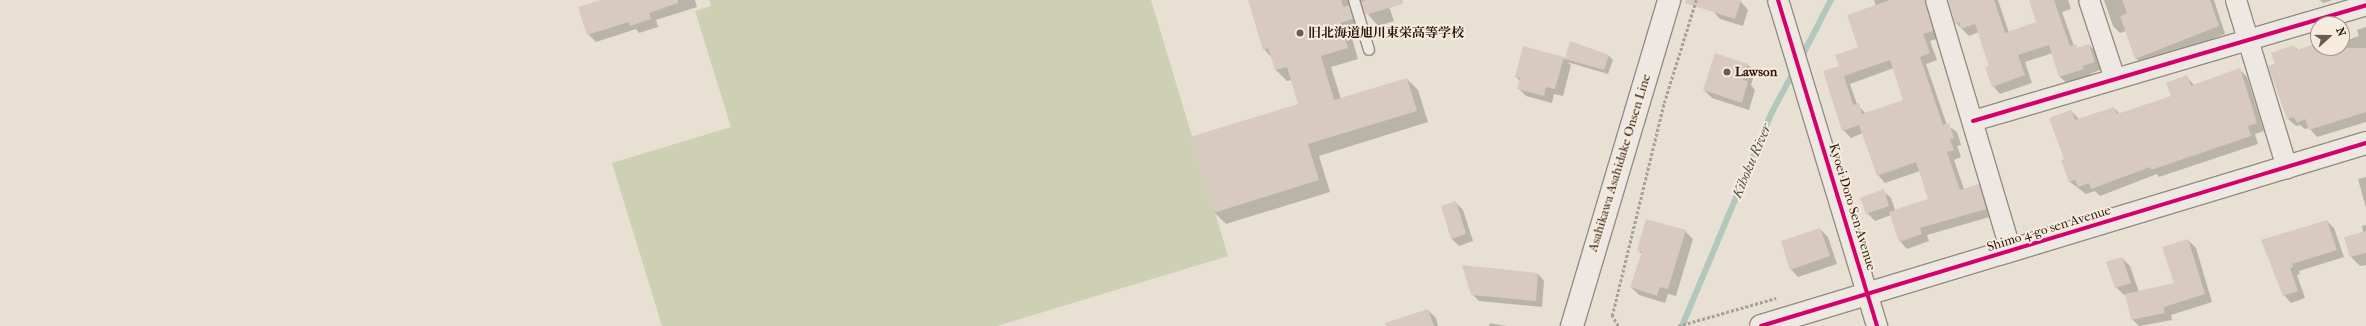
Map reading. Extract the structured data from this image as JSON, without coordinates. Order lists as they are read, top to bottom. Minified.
{"streets":{"street":["Asahikawa Asahidake Onsen Line","Kyoei Doro Sen Avenue","Shimo 4-go sen Avenue"]},"crossings":[["Kyoei Doro Sen Avenue","Shimo 4-go sen Avenue"]],"water":["Kihoku River"],"places":["旧北海道旭川東栄高等学校","Lawson"],"north":"right"}
